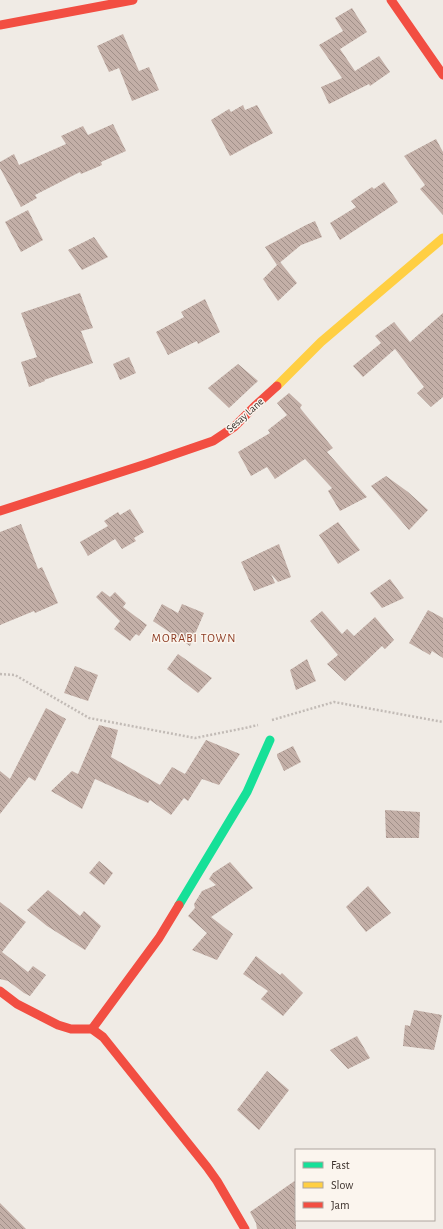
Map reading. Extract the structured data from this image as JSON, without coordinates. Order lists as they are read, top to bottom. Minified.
{"streets":{"street":["Sesay Lane"]},"districts":["MORABI TOWN"],"legend":["Fast","Slow","Jam"]}
